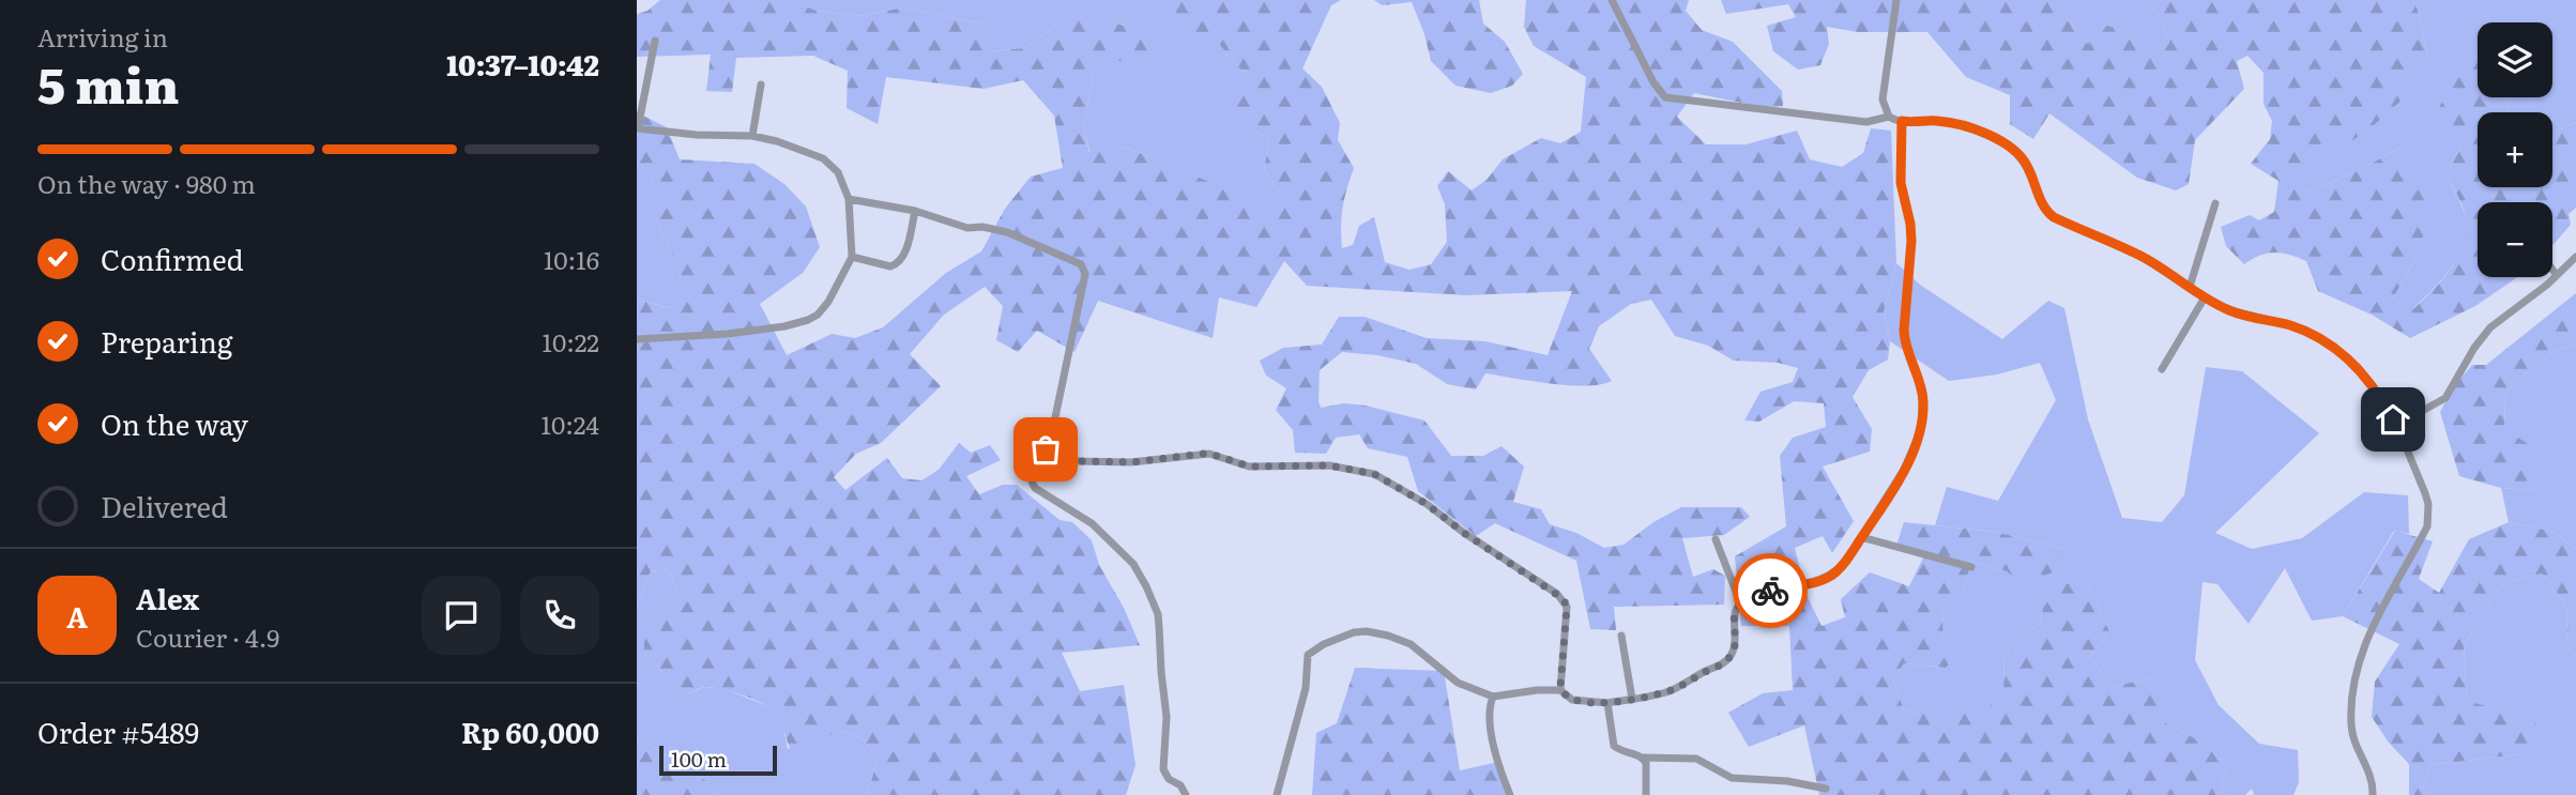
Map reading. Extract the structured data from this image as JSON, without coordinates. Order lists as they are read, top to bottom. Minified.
{"scale_bar":"100 m","page":{"heading":["5 min","Arriving in","10:37–10:42"],"panel":["Alex","Courier · 4.9","Order #5489","Rp 60,000"],"map_buttons":["+","−"],"bar":"On the way · 980 m","list":[["Confirmed","10:16"],["Preparing","10:22"],["On the way","10:24"],"Delivered"],"round":"A","scale":"100 m"}}
